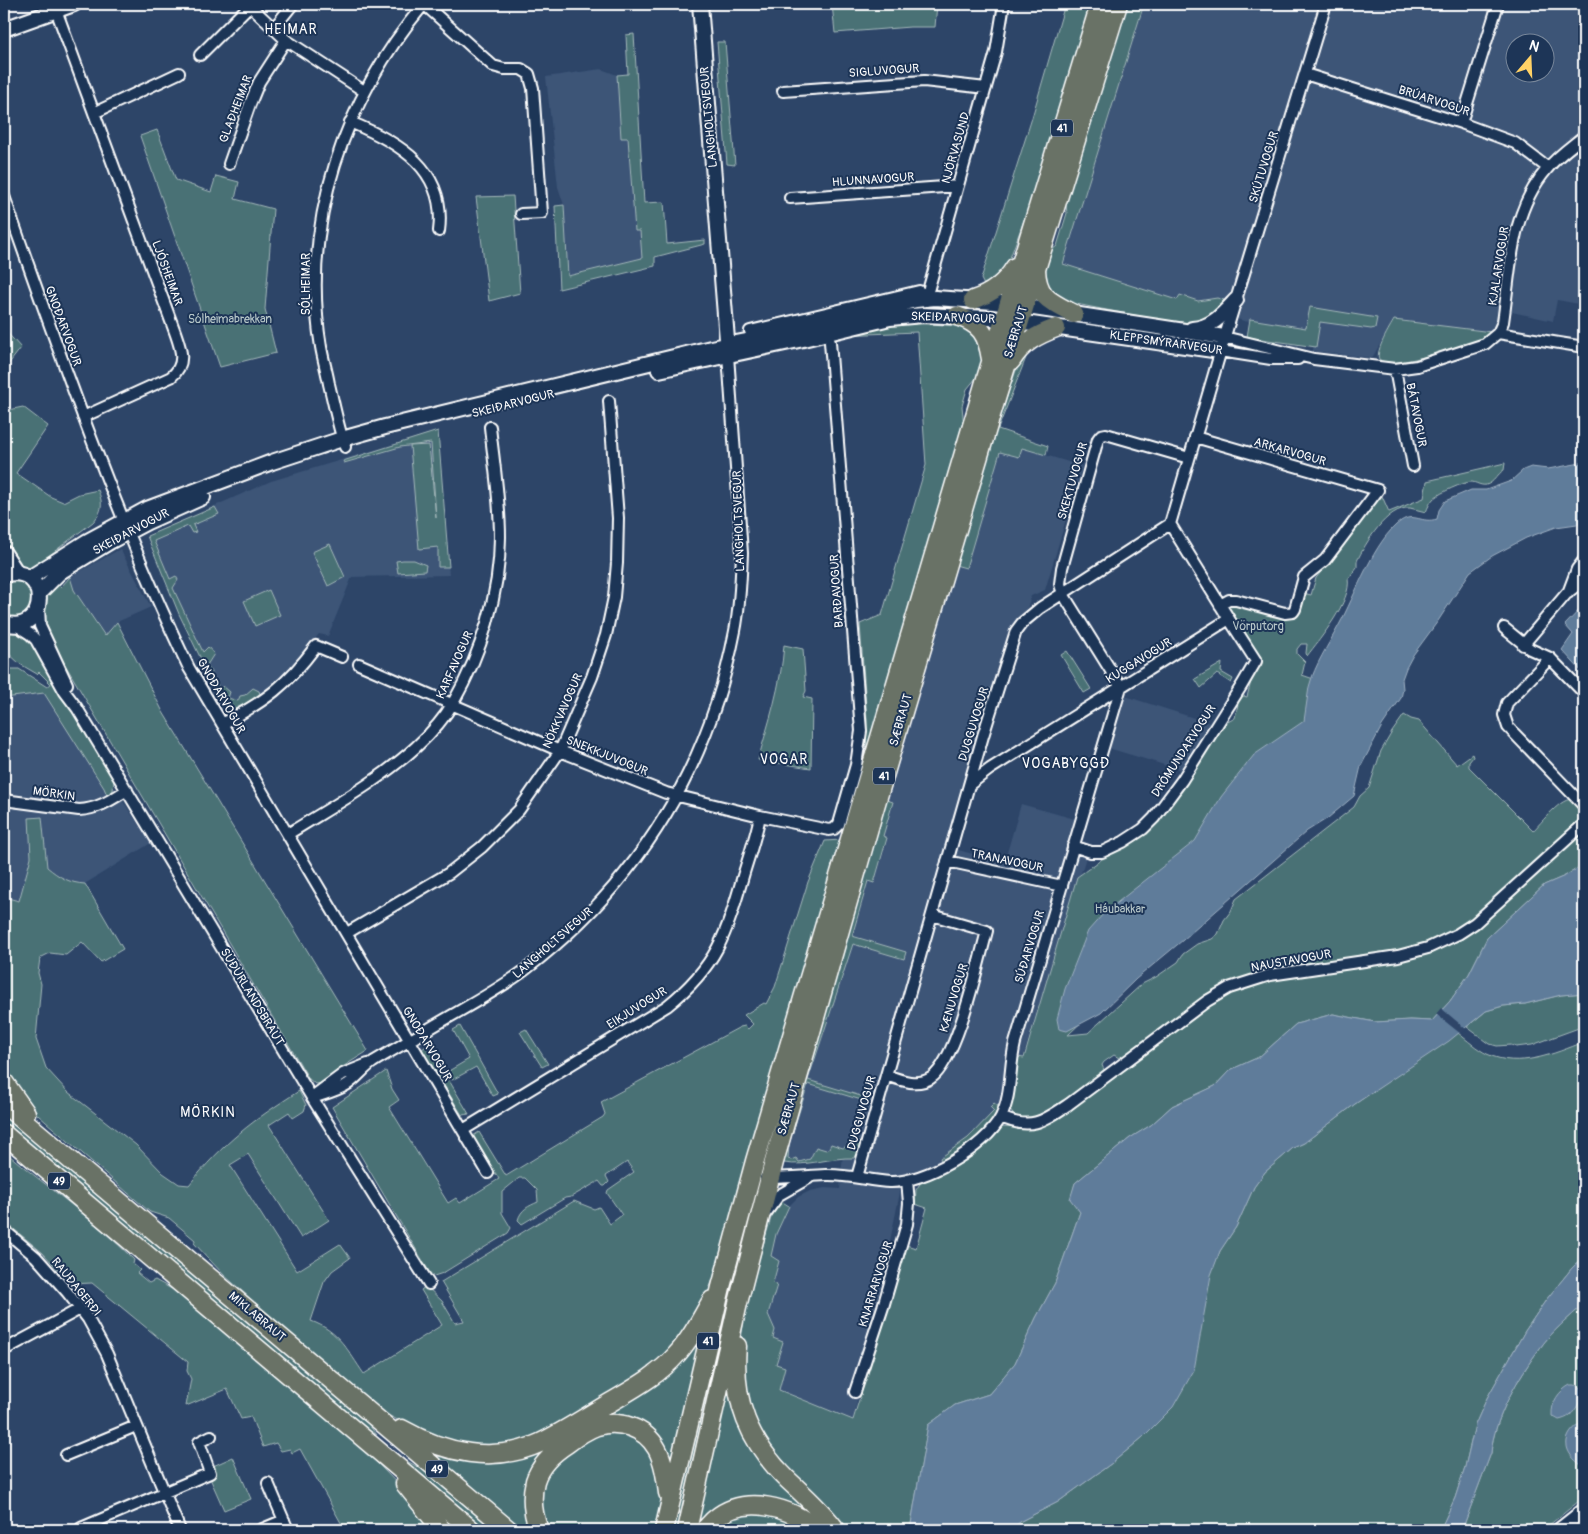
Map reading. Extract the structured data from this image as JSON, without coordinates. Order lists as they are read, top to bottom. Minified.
{"streets":{"highway":["41","SÆBRAUT","49","MIKLABRAUT"],"street":["SIGLUVOGUR","BRÚARVOGUR","GLAÐHEIMAR","LANGHOLTSVEGUR","NJÖRVASUND","SKÚTUVOGUR","HLUNNAVOGUR","KJALARVOGUR","LJÓSHEIMAR","SÓLHEIMAR","SKEIÐARVOGUR","GNOÐARVOGUR","KLEPPSMÝRARVEGUR","BÁTAVOGUR","ARKARVOGUR","SKEKTUVOGUR","BARÐAVOGUR","KUGGAVOGUR","KARFAVOGUR","NÖKKVAVOGUR","DUGGUVOGUR","DRÓMUNDARVOGUR","SNEKKJUVOGUR","MÖRKIN","TRANAVOGUR","SÚÐARVOGUR","NAUSTAVOGUR","SUÐURLANDSBRAUT","KÆNUVOGUR","EIKJUVOGUR","KNARRARVOGUR","RAUÐAGERÐI"]},"crossings":[["SIGLUVOGUR","NJÖRVASUND"],["BRÚARVOGUR","SKÚTUVOGUR"],["BRÚARVOGUR","KJALARVOGUR"],["LANGHOLTSVEGUR","SKEIÐARVOGUR"],["LANGHOLTSVEGUR","GNOÐARVOGUR"],["LANGHOLTSVEGUR","SNEKKJUVOGUR"],["LANGHOLTSVEGUR","SUÐURLANDSBRAUT"],["41","SÆBRAUT"],["NJÖRVASUND","HLUNNAVOGUR"],["NJÖRVASUND","SKEIÐARVOGUR"],["SKÚTUVOGUR","KLEPPSMÝRARVEGUR"],["KJALARVOGUR","KLEPPSMÝRARVEGUR"],["LJÓSHEIMAR","GNOÐARVOGUR"],["SÓLHEIMAR","SKEIÐARVOGUR"],["SKEIÐARVOGUR","GNOÐARVOGUR"],["SKEIÐARVOGUR","SÆBRAUT"],["SKEIÐARVOGUR","KLEPPSMÝRARVEGUR"],["SKEIÐARVOGUR","SUÐURLANDSBRAUT"],["GNOÐARVOGUR","KARFAVOGUR"],["GNOÐARVOGUR","NÖKKVAVOGUR"],["GNOÐARVOGUR","EIKJUVOGUR"],["SÆBRAUT","KLEPPSMÝRARVEGUR"],["SÆBRAUT","SÚÐARVOGUR"],["KLEPPSMÝRARVEGUR","BÁTAVOGUR"],["SKEKTUVOGUR","DUGGUVOGUR"],["BARÐAVOGUR","SNEKKJUVOGUR"],["KUGGAVOGUR","DUGGUVOGUR"],["KUGGAVOGUR","DRÓMUNDARVOGUR"],["KUGGAVOGUR","SÚÐARVOGUR"],["KARFAVOGUR","SNEKKJUVOGUR"],["NÖKKVAVOGUR","SNEKKJUVOGUR"],["DUGGUVOGUR","TRANAVOGUR"],["DUGGUVOGUR","SÚÐARVOGUR"],["DUGGUVOGUR","KÆNUVOGUR"],["DRÓMUNDARVOGUR","SÚÐARVOGUR"],["SNEKKJUVOGUR","EIKJUVOGUR"],["MÖRKIN","SUÐURLANDSBRAUT"],["TRANAVOGUR","SÚÐARVOGUR"],["SÚÐARVOGUR","NAUSTAVOGUR"],["SÚÐARVOGUR","KNARRARVOGUR"]],"districts":["HEIMAR","VOGAR","VOGABYGGÐ","MÖRKIN"],"parks":["Sólheimabrekkan","Vörputorg","Háubakkar"],"north":"top"}
